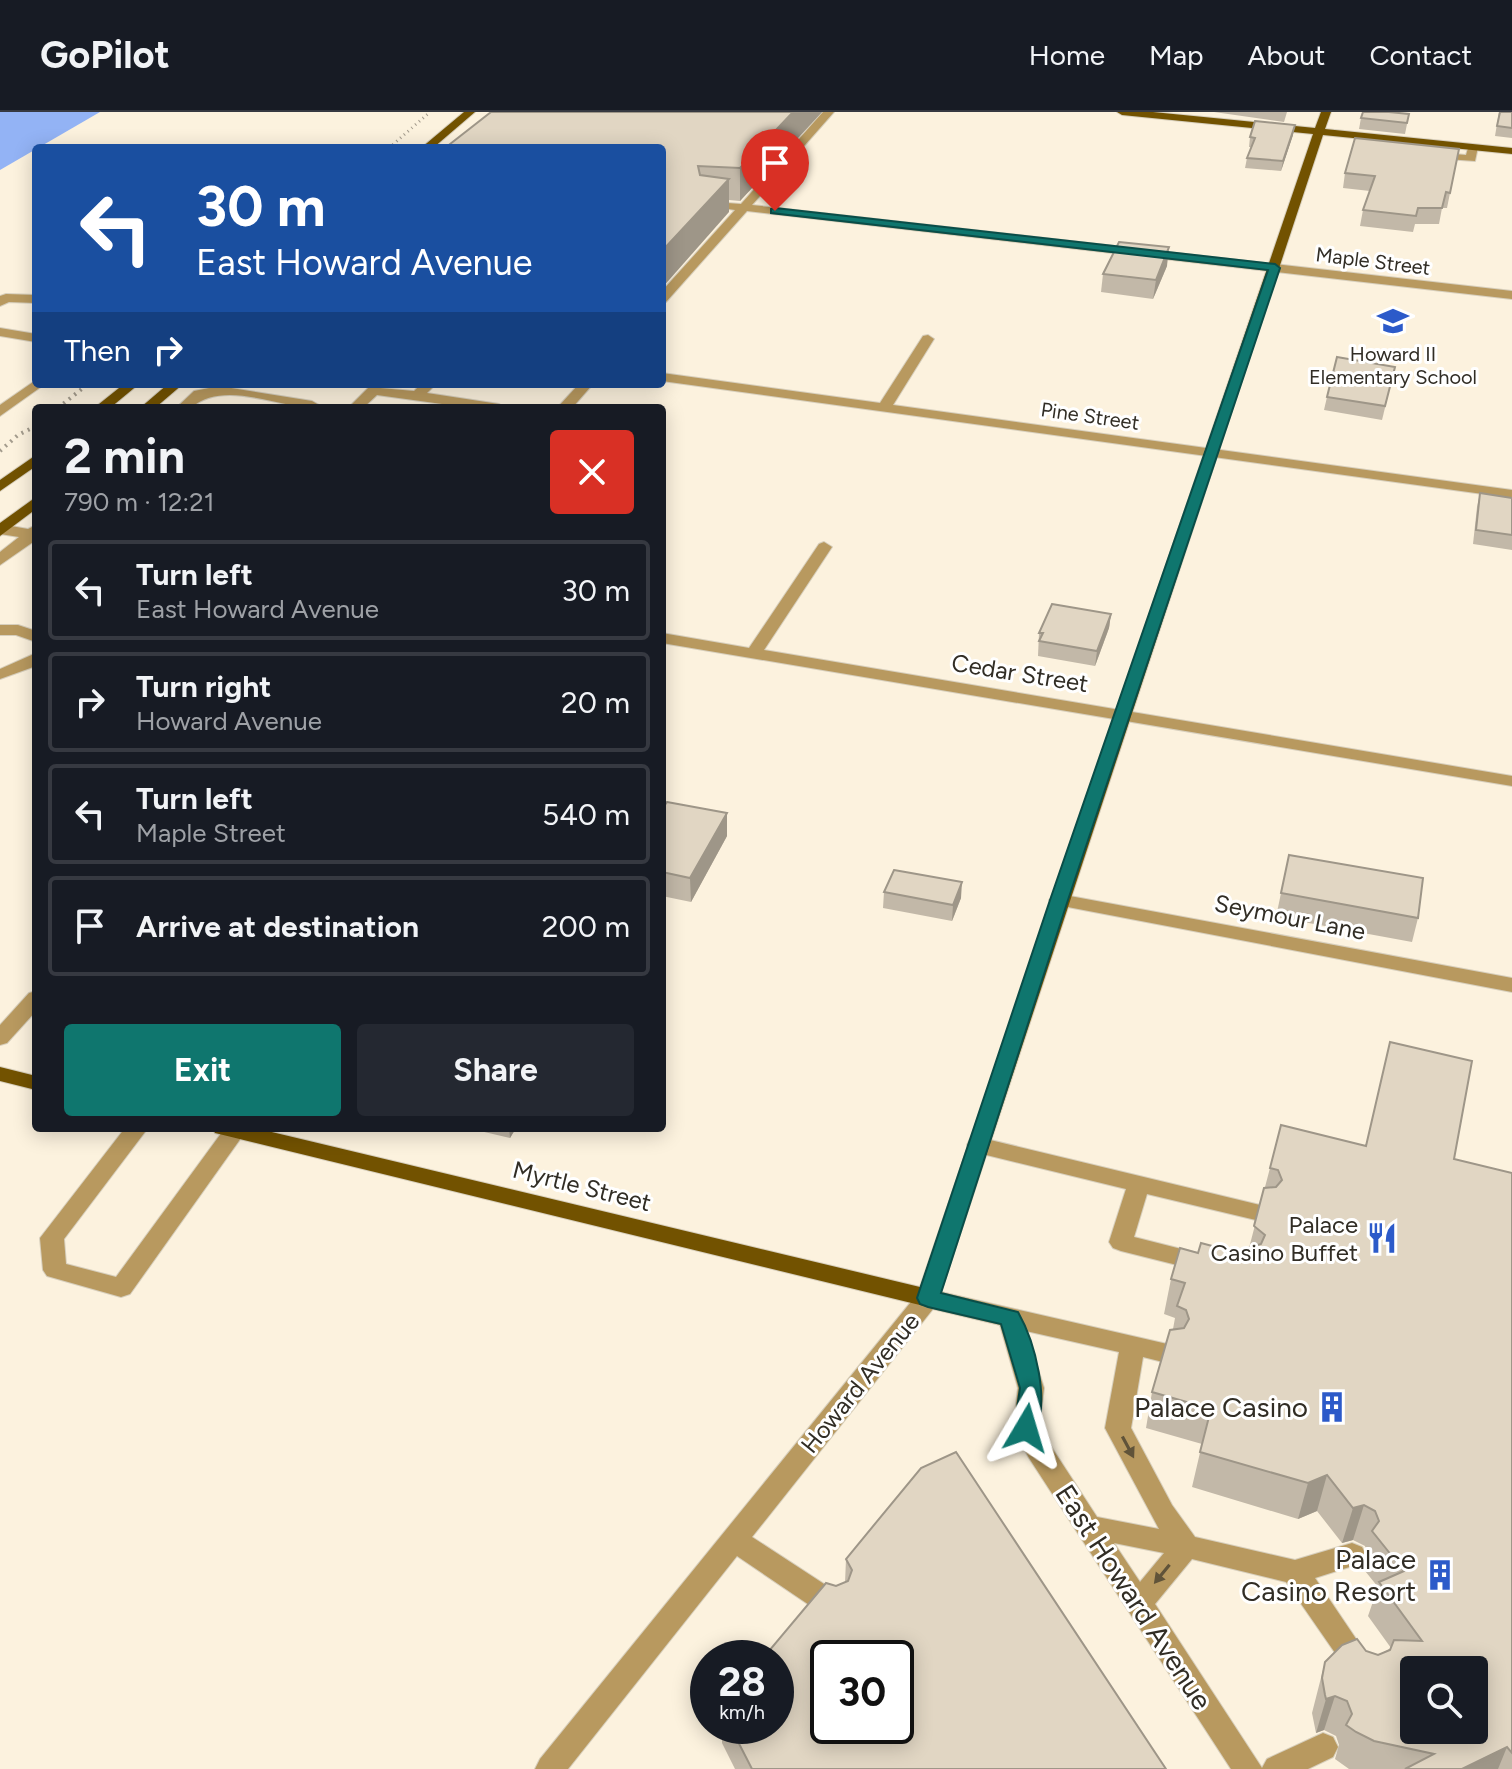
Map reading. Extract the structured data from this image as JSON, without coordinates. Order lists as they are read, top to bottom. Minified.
{"streets":{"main road":["Myrtle Street","Howard Avenue"],"street":["Maple Street","Pine Street","Cedar Street","Seymour Lane","East Howard Avenue"]},"crossings":[["Maple Street","Howard Avenue"],["Pine Street","Howard Avenue"],["Cedar Street","Howard Avenue"],["Seymour Lane","Howard Avenue"],["Myrtle Street","Howard Avenue"]],"places":{"school or university":["Howard II Elementary School"],"restaurant":["Palace Casino Buffet"],"building":["Palace Casino","Palace Casino Resort"]},"page":{"header":"GoPilot","nav":["Home","Map","About","Contact"],"turn":["30 m","East Howard Avenue"],"then":"Then","heading":["2 min","790 m · 12:21"],"list":[{"name":"Turn left","note":"East Howard Avenue","value":"30 m"},{"name":"Turn right","note":"Howard Avenue","value":"20 m"},{"name":"Turn left","note":"Maple Street","value":"540 m"},{"name":"Arrive at destination","value":"200 m"}],"buttons":["Exit","Share"],"speed":"28 km/h","limit":"30"}}
